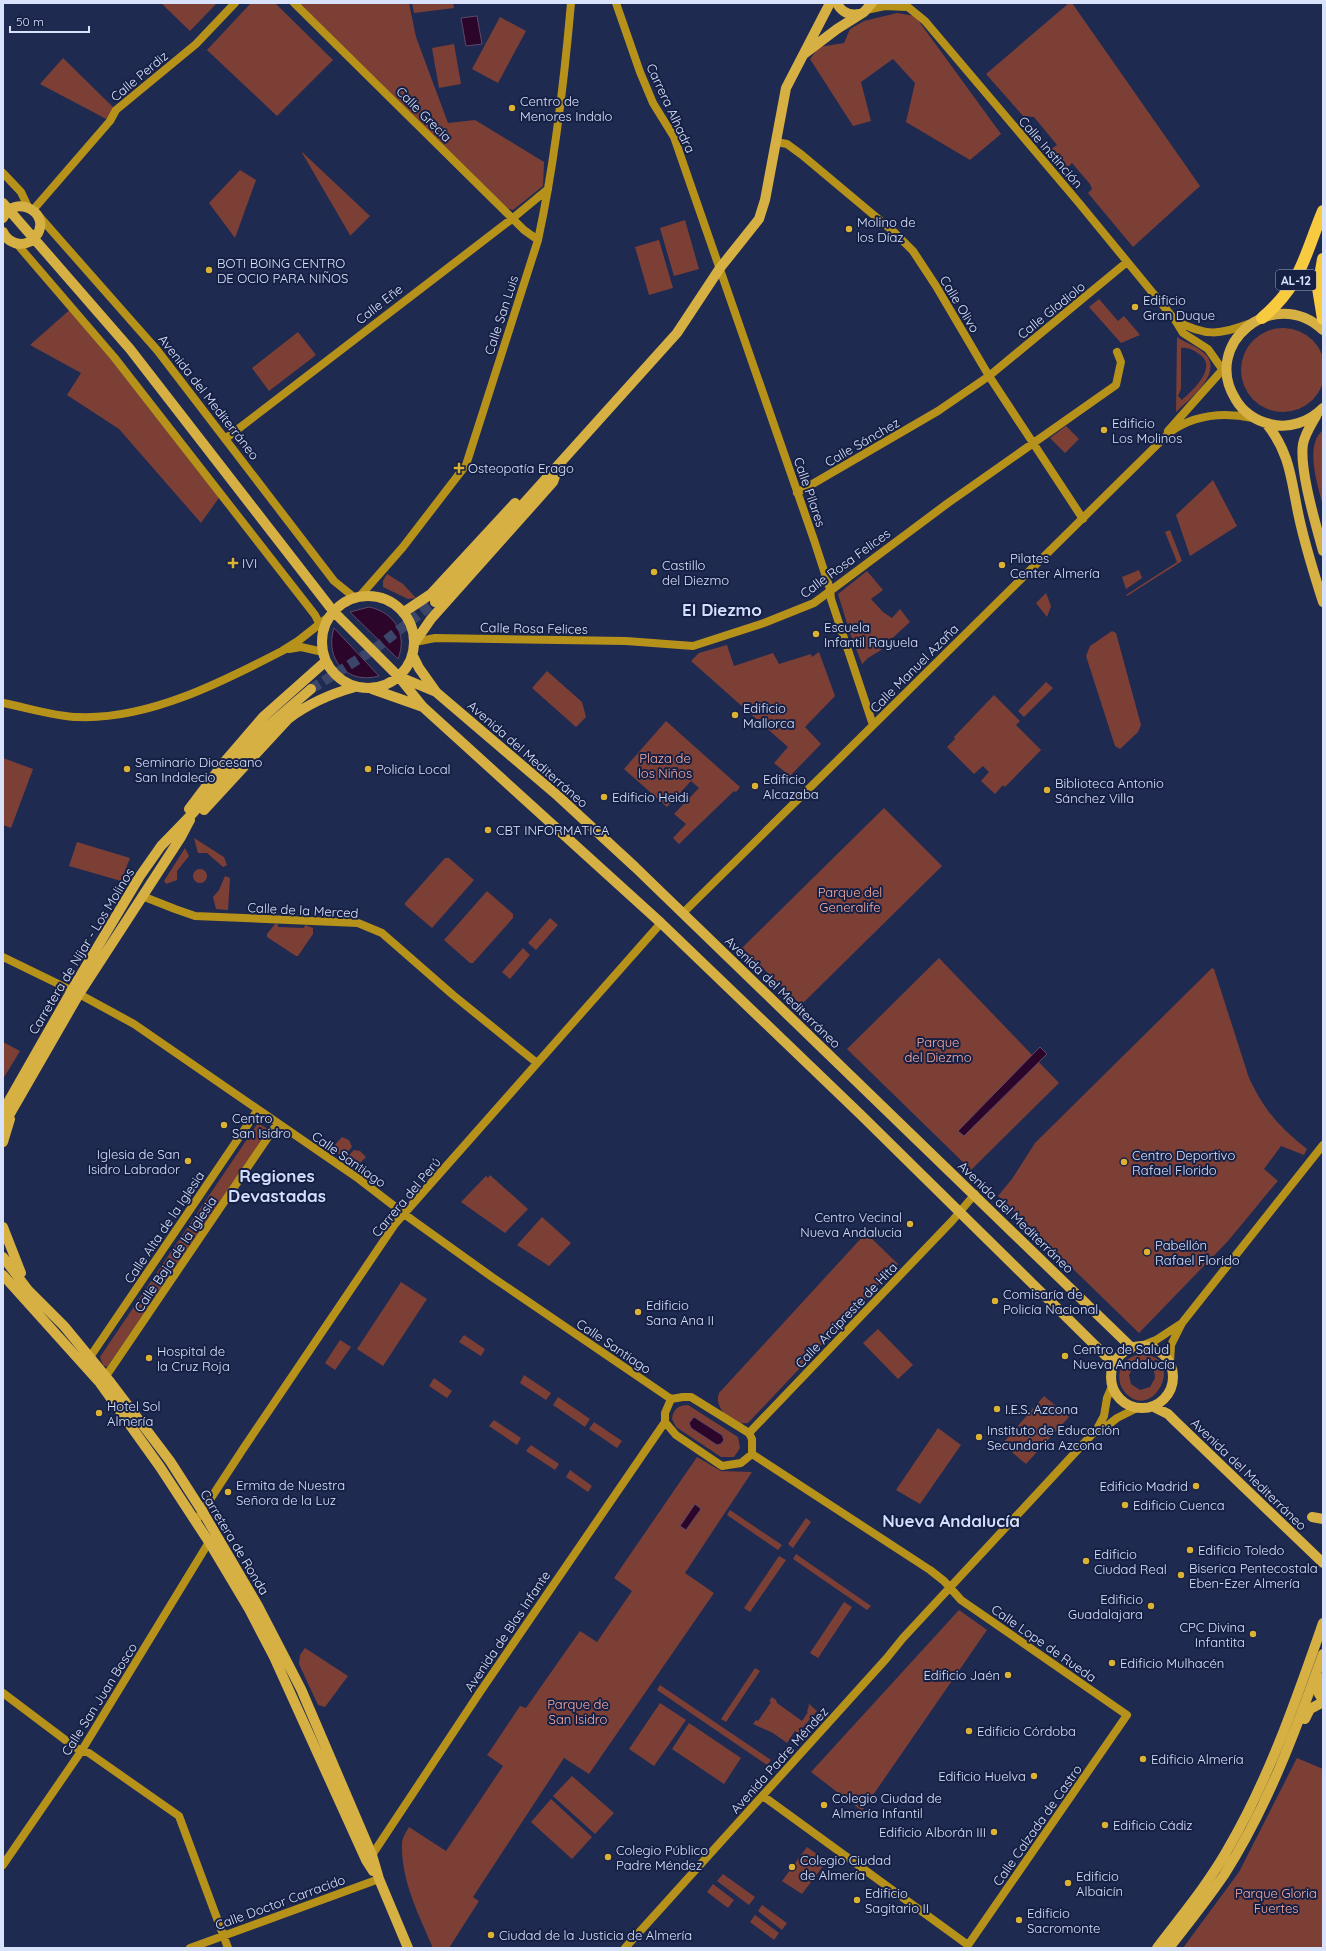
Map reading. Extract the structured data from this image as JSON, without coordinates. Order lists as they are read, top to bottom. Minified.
{"streets":{"highway":["AL-12"],"main road":["Avenida del Mediterráneo","Carretera de Níjar - Los Molinos","Carretera de Ronda"],"street":["Calle Perdiz","Carrera Alhadra","Calle Grecia","Calle Instinción","Calle Eñe","Calle Olivo","Calle Gladiolo","Calle San Luis","Calle Sánchez","Calle Pilares","Calle Rosa Felices","Calle Manuel Azaña","Calle de la Merced","Calle Santiago","Carrera del Perú","Calle Alta de la Iglesia","Calle Baja de la Iglesia","Calle Arcipreste de Hita","Avenida de Blas Infante","Calle Lope de Rueda","Calle San Juan Bosco","Avenida Padre Méndez","Calle Calzada de Castro","Calle Doctor Carracido"]},"crossings":[["Calle Perdiz","Avenida del Mediterráneo"],["Carrera Alhadra","Calle Pilares"],["Calle Grecia","Calle Eñe"],["Calle Grecia","Calle San Luis"],["Calle Instinción","AL-12"],["Calle Instinción","Calle Gladiolo"],["Calle Instinción","Calle Manuel Azaña"],["Calle Eñe","Calle San Luis"],["Calle Eñe","Avenida del Mediterráneo"],["Calle Olivo","Calle Gladiolo"],["Calle Olivo","Calle Rosa Felices"],["Calle Olivo","Calle Manuel Azaña"],["Calle Gladiolo","Calle Sánchez"],["Calle San Luis","Avenida del Mediterráneo"],["Avenida del Mediterráneo","Calle Manuel Azaña"],["Avenida del Mediterráneo","Carrera del Perú"],["Avenida del Mediterráneo","Calle Arcipreste de Hita"],["Calle Sánchez","Calle Pilares"],["Calle Pilares","Calle Rosa Felices"],["Calle Pilares","Calle Manuel Azaña"],["Calle de la Merced","Carretera de Níjar - Los Molinos"],["Calle de la Merced","Carrera del Perú"],["Carretera de Níjar - Los Molinos","Calle Santiago"],["Calle Santiago","Carrera del Perú"],["Calle Santiago","Calle Alta de la Iglesia"],["Calle Santiago","Calle Baja de la Iglesia"],["Calle Santiago","Avenida de Blas Infante"],["Carrera del Perú","Carretera de Ronda"],["Calle Alta de la Iglesia","Carretera de Ronda"],["Calle Baja de la Iglesia","Carretera de Ronda"],["Carretera de Ronda","Avenida de Blas Infante"],["Carretera de Ronda","Calle San Juan Bosco"],["Carretera de Ronda","Calle Doctor Carracido"],["Calle Lope de Rueda","Avenida Padre Méndez"],["Calle Lope de Rueda","Calle Calzada de Castro"]],"districts":["El Diezmo","Regiones Devastadas","Nueva Andalucía"],"parks":["Plaza de los Niños","Parque del Generalife","Parque del Diezmo","Parque de San Isidro","Parque Gloria Fuertes"],"places":{"other":["Centro de Menores Indalo","Molino de los Díaz","BOTI BOING CENTRO DE OCIO PARA NIÑOS","Edificio Gran Duque","Edificio Los Molinos","Pilates Center Almería","Castillo del Diezmo","Escuela Infantil Rayuela","Edificio Mallorca","Seminario Diocesano San Indalecio","Policía Local","Edificio Alcazaba","Biblioteca Antonio Sánchez Villa","Edificio Heidi","CBT INFORMATICA","Centro San Isidro","Iglesia de San Isidro Labrador","Centro Deportivo Rafael Florido","Centro Vecinal Nueva Andalucia","Pabellón Rafael Florido","Comisaría de Policía Nacional","Edificio Sana Ana II","Centro de Salud Nueva Andalucía","Hospital de la Cruz Roja","I.E.S. Azcona","Hotel Sol Almería","Instituto de Educación Secundaria Azcona","Edificio Madrid","Ermita de Nuestra Señora de la Luz","Edificio Cuenca","Edificio Toledo","Edificio Ciudad Real","Biserica Pentecostala Eben-Ezer Almería","Edificio Guadalajara","CPC Divina Infantita","Edificio Mulhacén","Edificio Jaén","Edificio Córdoba","Edificio Almería","Edificio Huelva","Colegio Ciudad de Almería Infantil","Edificio Cádiz","Edificio Alborán III","Colegio Público Padre Méndez","Colegio Ciudad de Almería","Edificio Albaicín","Edificio Sagitario II","Edificio Sacromonte","Ciudad de la Justicia de Almería"],"health":["Osteopatía Erago","IVI"]},"scale_bar":"50 m"}
